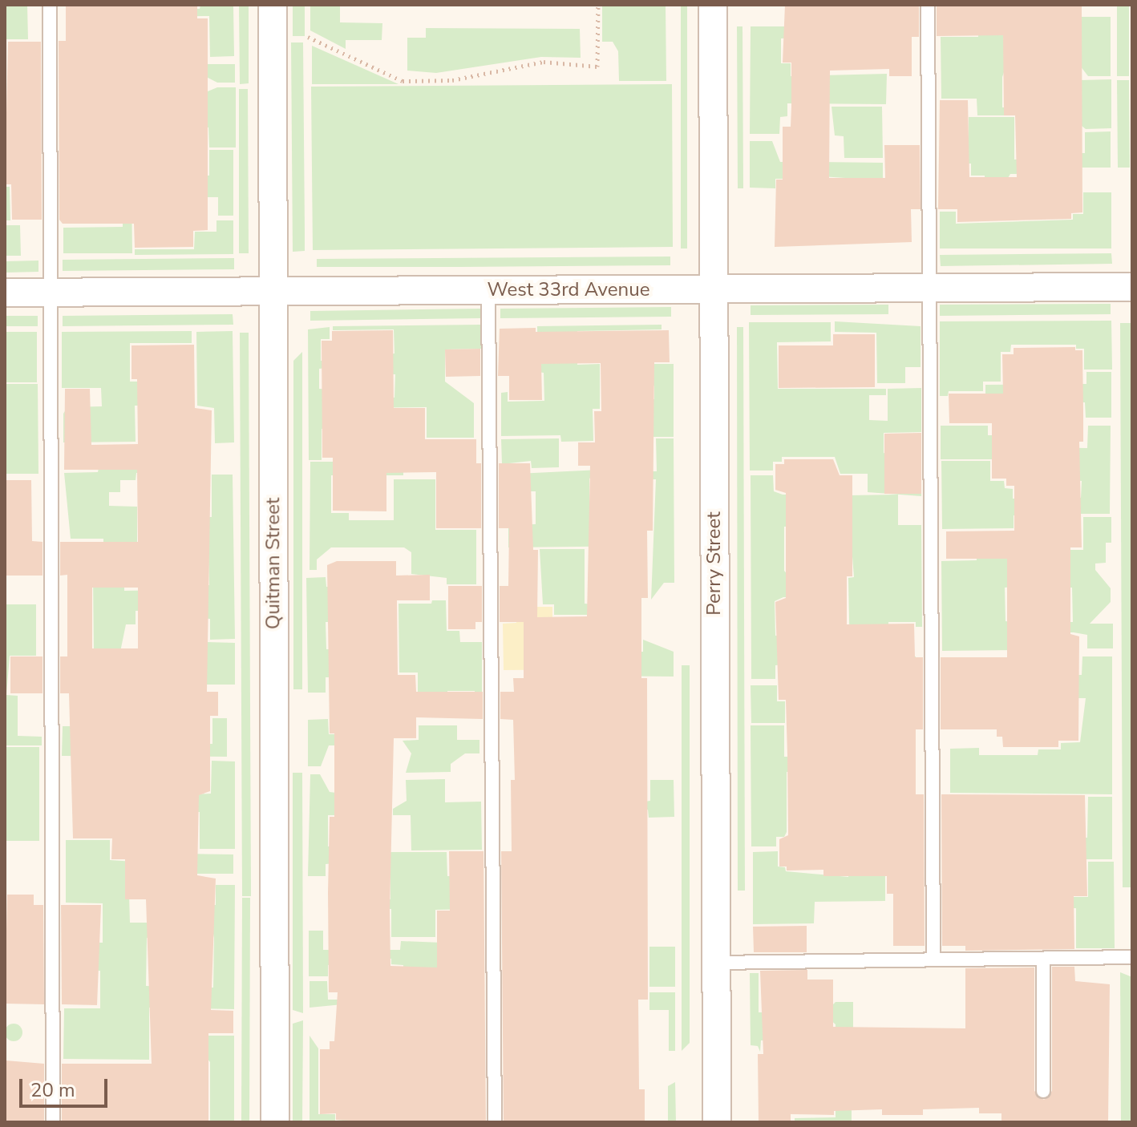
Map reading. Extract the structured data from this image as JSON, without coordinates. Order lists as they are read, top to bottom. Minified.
{"streets":{"street":["West 33rd Avenue","Quitman Street","Perry Street"]},"crossings":[["West 33rd Avenue","Quitman Street"],["West 33rd Avenue","Perry Street"]],"scale_bar":"20 m"}
